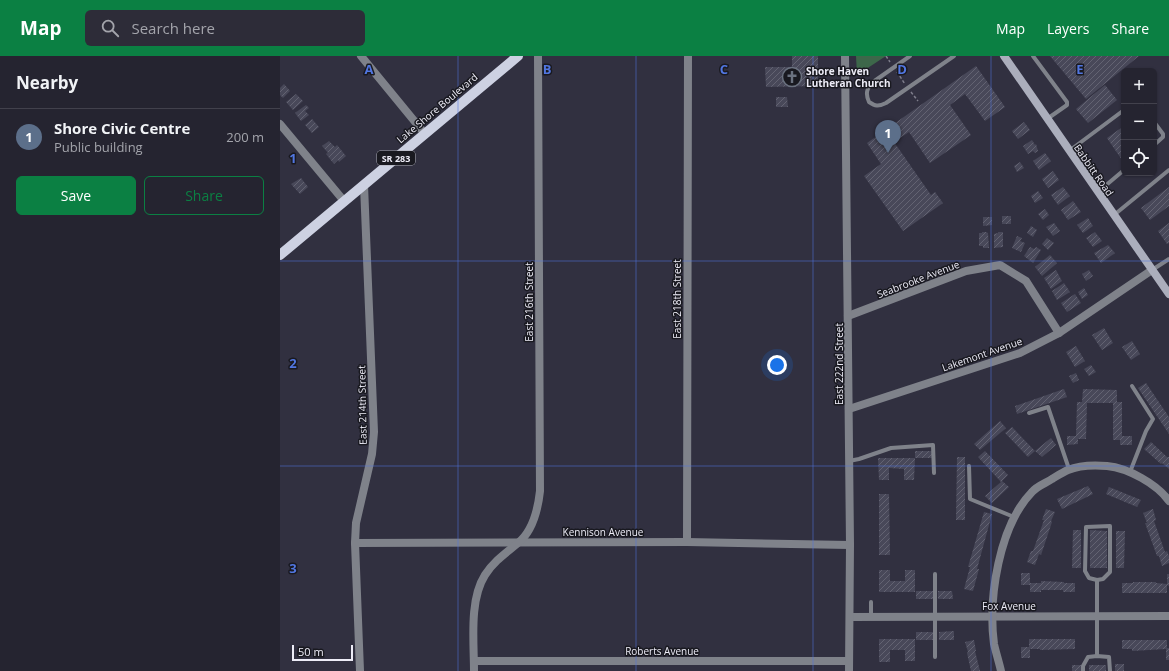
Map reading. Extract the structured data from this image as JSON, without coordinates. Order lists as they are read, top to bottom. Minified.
{"streets":{"main road":["Lake Shore Boulevard","SR 283","Babbitt Road"],"street":["Seabrooke Avenue","East 218th Street","East 216th Street","Lakemont Avenue","East 222nd Street","East 214th Street","Kennison Avenue","Fox Avenue","Roberts Avenue"]},"crossings":[["Lake Shore Boulevard","East 214th Street"],["Babbitt Road","Lakemont Avenue"],["Seabrooke Avenue","Lakemont Avenue"],["Seabrooke Avenue","East 222nd Street"],["East 218th Street","Kennison Avenue"],["East 216th Street","Kennison Avenue"],["East 216th Street","Roberts Avenue"],["Lakemont Avenue","East 222nd Street"],["East 222nd Street","Kennison Avenue"],["East 222nd Street","Fox Avenue"],["East 222nd Street","Roberts Avenue"],["East 214th Street","Kennison Avenue"]],"places":{"church":["Shore Haven Lutheran Church"]},"scale_bar":"50 m","page":{"header":"Map","search":"Search here","nav":["Map","Layers","Share"],"heading":"Nearby","map_buttons":["+","−"],"list":[{"mark":"1","name":"Shore Civic Centre","note":"Public building","value":"200 m"}],"pins":"1","buttons":["Save","Share"],"scale":"50 m"},"grid":{"columns":["A","B","C","D","E"],"rows":["1","2","3"]}}
